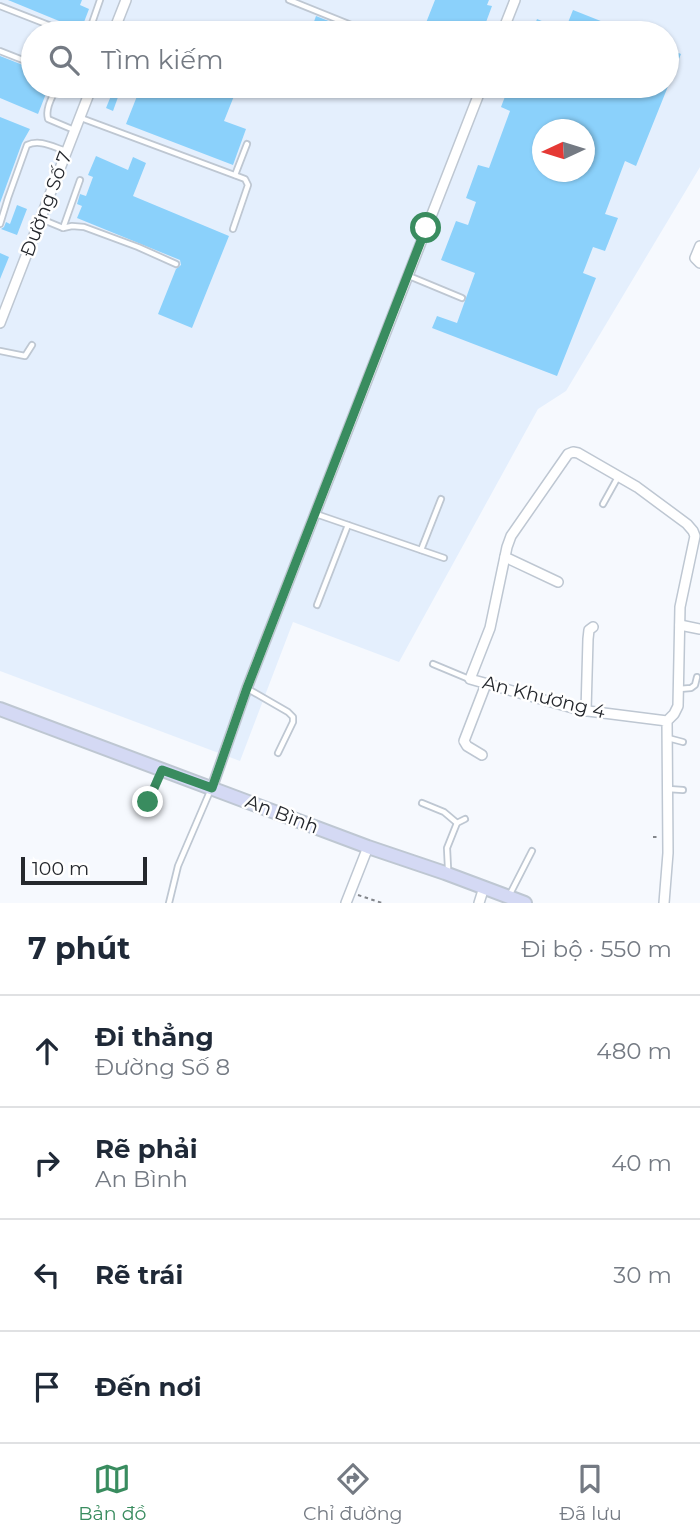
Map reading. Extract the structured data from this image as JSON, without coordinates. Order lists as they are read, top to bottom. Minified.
{"streets":{"main road":["An Bình"],"street":["Đường Số 7","An Khương 4"]},"scale_bar":"100 m","north":"left","page":{"search":"Tìm kiếm","scale":"100 m","heading":["7 phút","Đi bộ · 550 m"],"list":[["Đi thẳng","Đường Số 8","480 m"],["Rẽ phải","An Bình","40 m"],["Rẽ trái","30 m"],"Đến nơi"],"nav":["Bản đồ","Chỉ đường","Đã lưu"]}}
